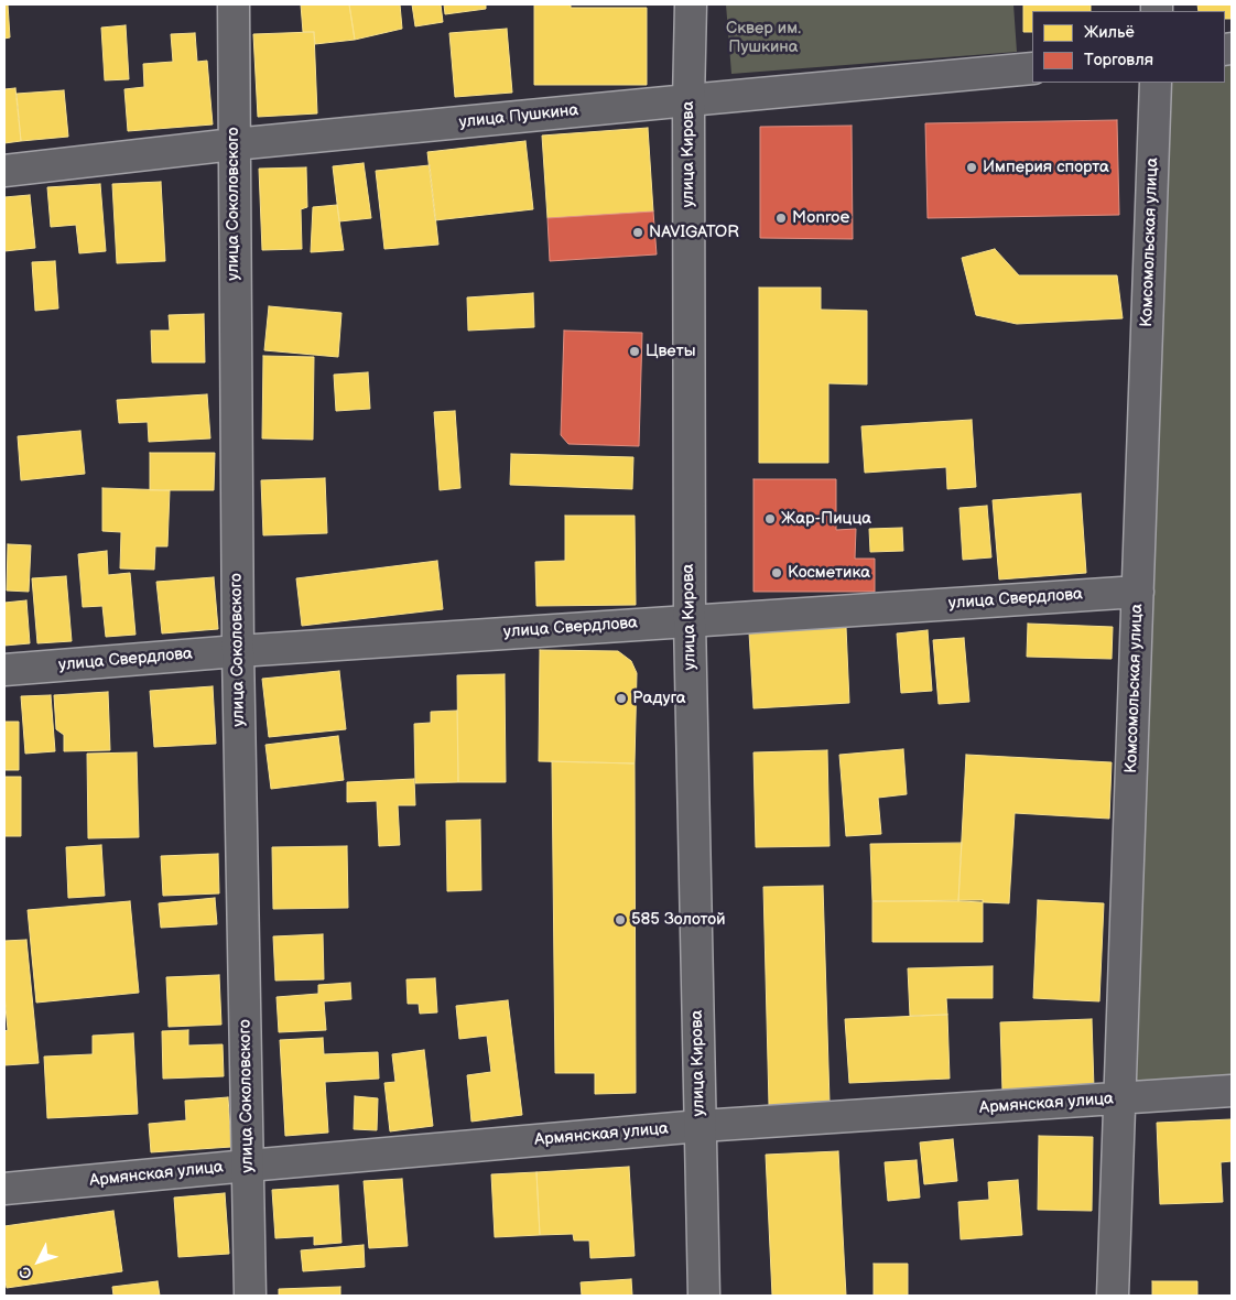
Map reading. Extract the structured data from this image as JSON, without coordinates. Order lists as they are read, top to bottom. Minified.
{"streets":{"street":["улица Пушкина","улица Кирова","улица Соколовского","Комсомольская улица","улица Свердлова","Армянская улица"]},"crossings":[["улица Пушкина","улица Кирова"],["улица Пушкина","улица Соколовского"],["улица Кирова","улица Свердлова"],["улица Кирова","Армянская улица"],["улица Соколовского","улица Свердлова"],["улица Соколовского","Армянская улица"],["Комсомольская улица","улица Свердлова"],["Комсомольская улица","Армянская улица"]],"parks":["Сквер им. Пушкина"],"places":["Империя спорта","Monroe","NAVIGATOR","Цветы","Жар-Пицца","Косметика","Радуга","585 Золотой"],"legend":["Жильё","Торговля"],"north":"bottom left"}
